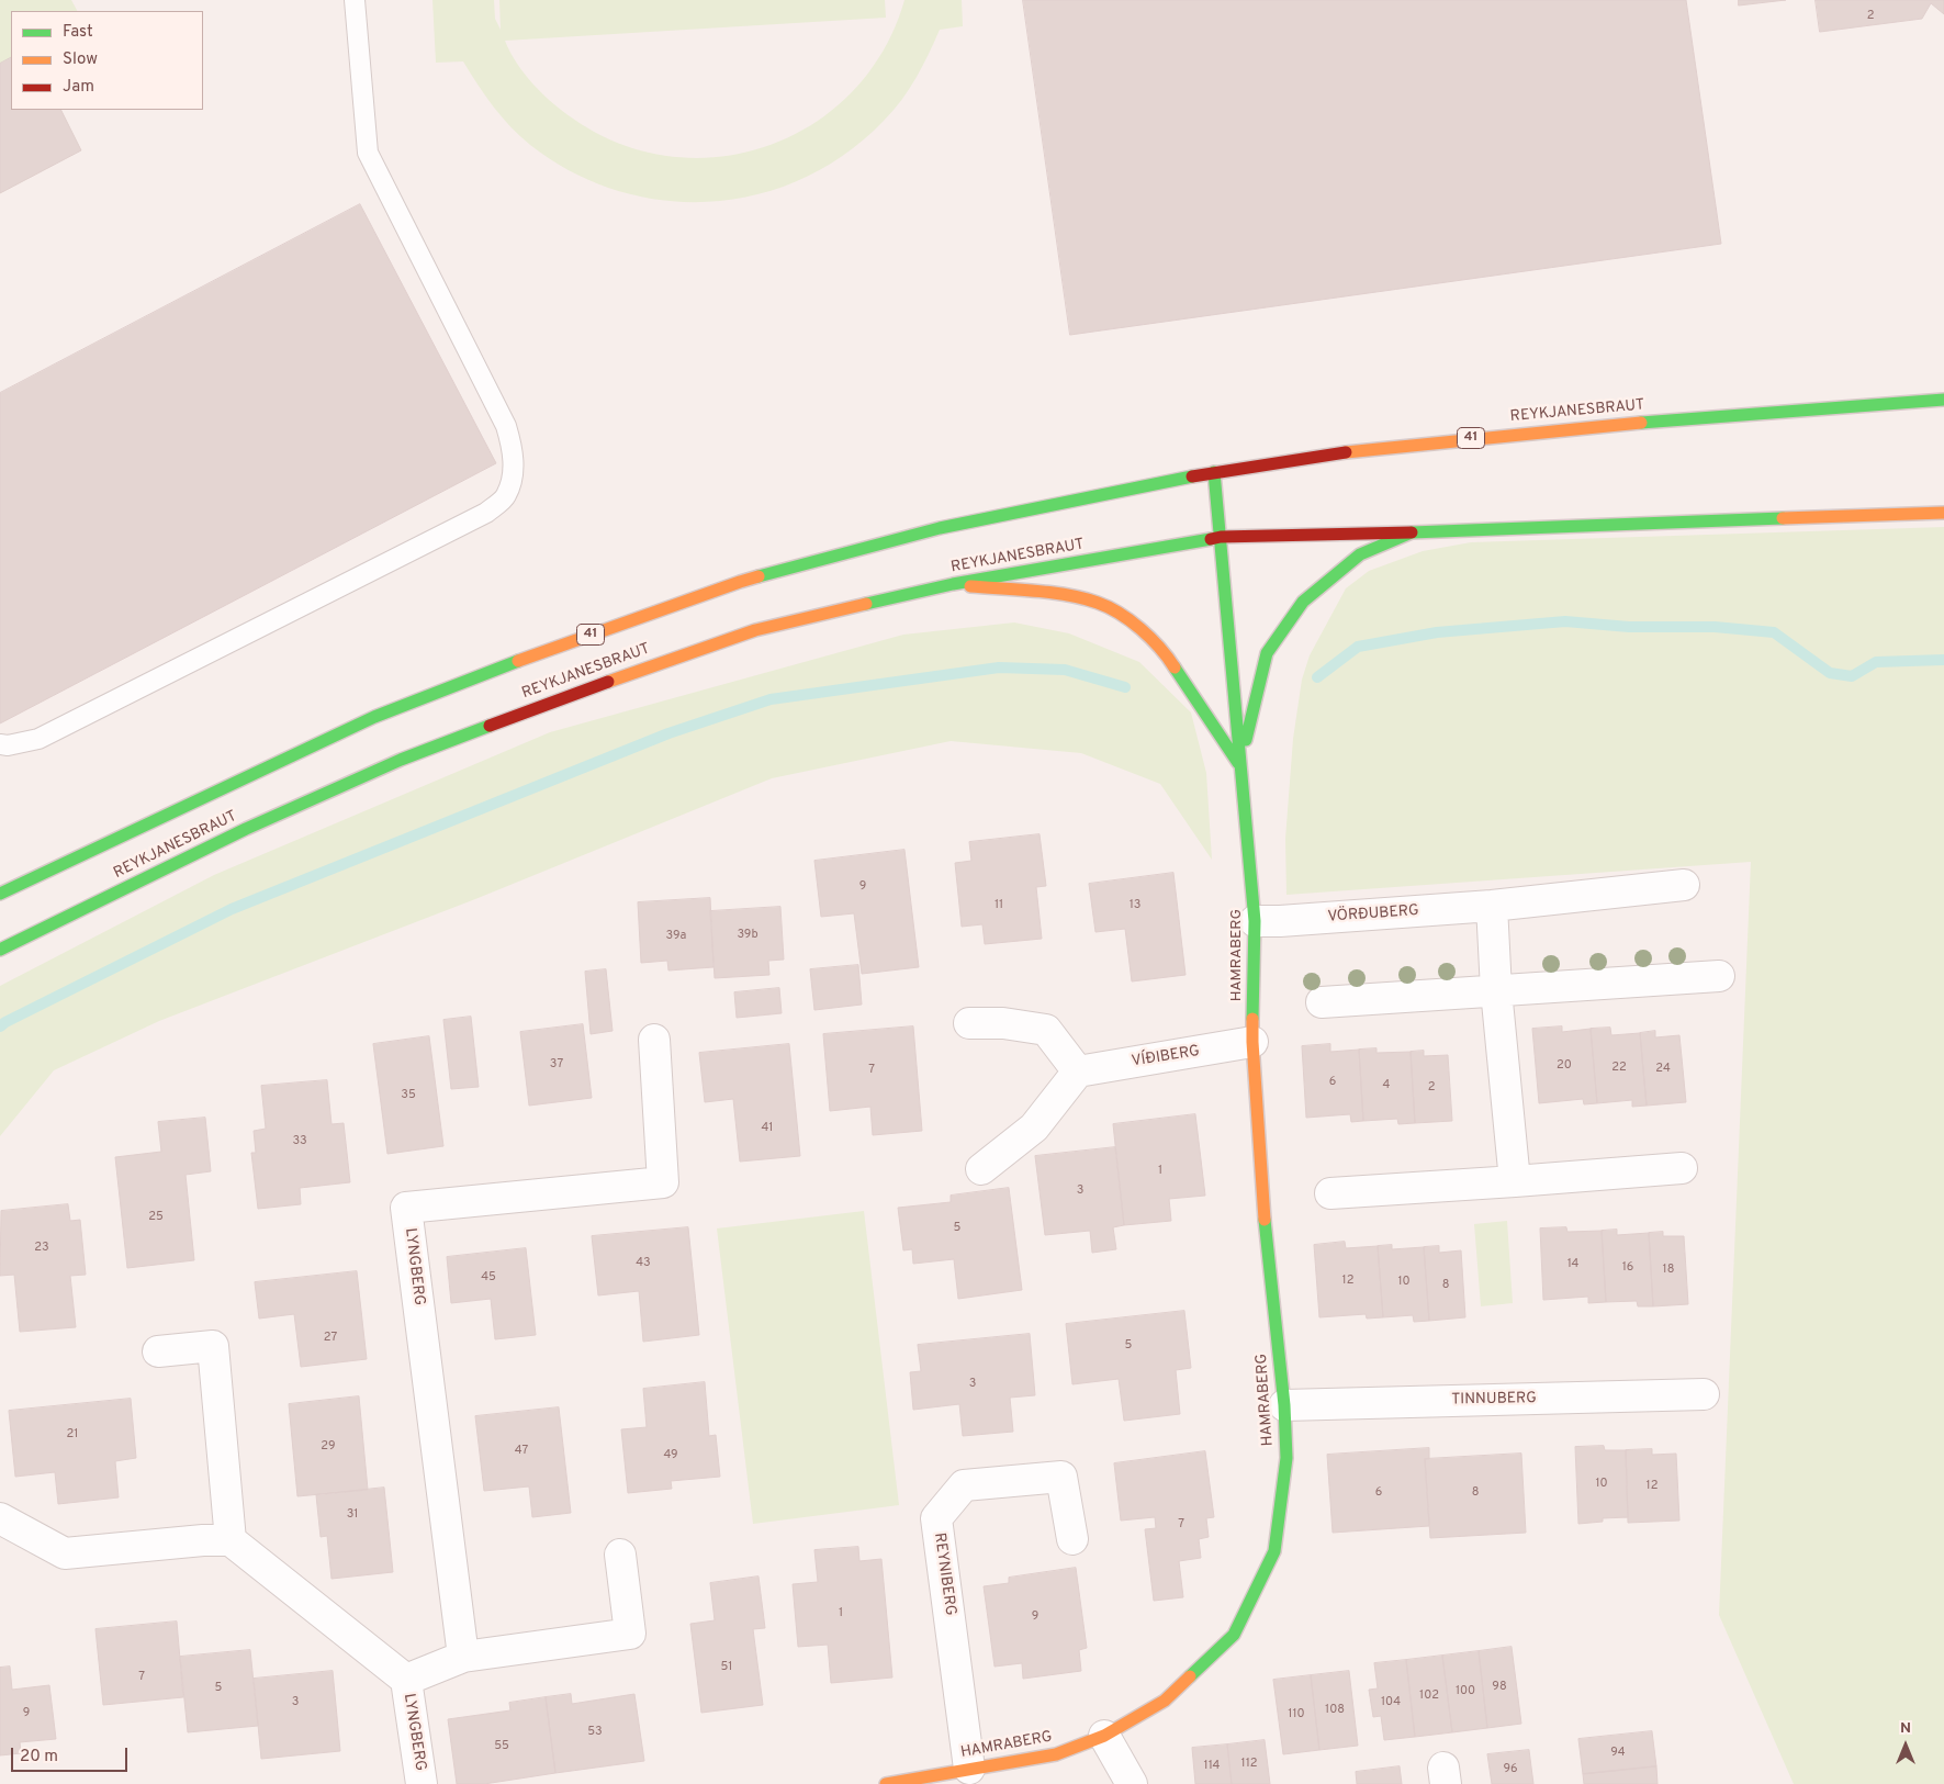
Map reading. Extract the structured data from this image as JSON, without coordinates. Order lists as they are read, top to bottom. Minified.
{"streets":{"main road":["REYKJANESBRAUT","41","HAMRABERG"],"street":["VÖRÐUBERG","VÍÐIBERG","LYNGBERG","TINNUBERG","REYNIBERG"]},"crossings":[["VÖRÐUBERG","HAMRABERG"],["HAMRABERG","VÍÐIBERG"],["HAMRABERG","TINNUBERG"],["HAMRABERG","REYNIBERG"]],"house_numbers":["2","9","11","13","39b","39a","37","20","22","24","7","6","4","2","35","41","33","1","3","25","5","23","43","14","16","18","45","12","10","8","27","5","3","21","29","47","49","10","12","6","8","31","7","1","9","51","7","98","5","100","102","3","104","108","9","110","53","55","94","112","114","96"],"legend":["Fast","Slow","Jam"],"scale_bar":"20 m","north":"top"}
